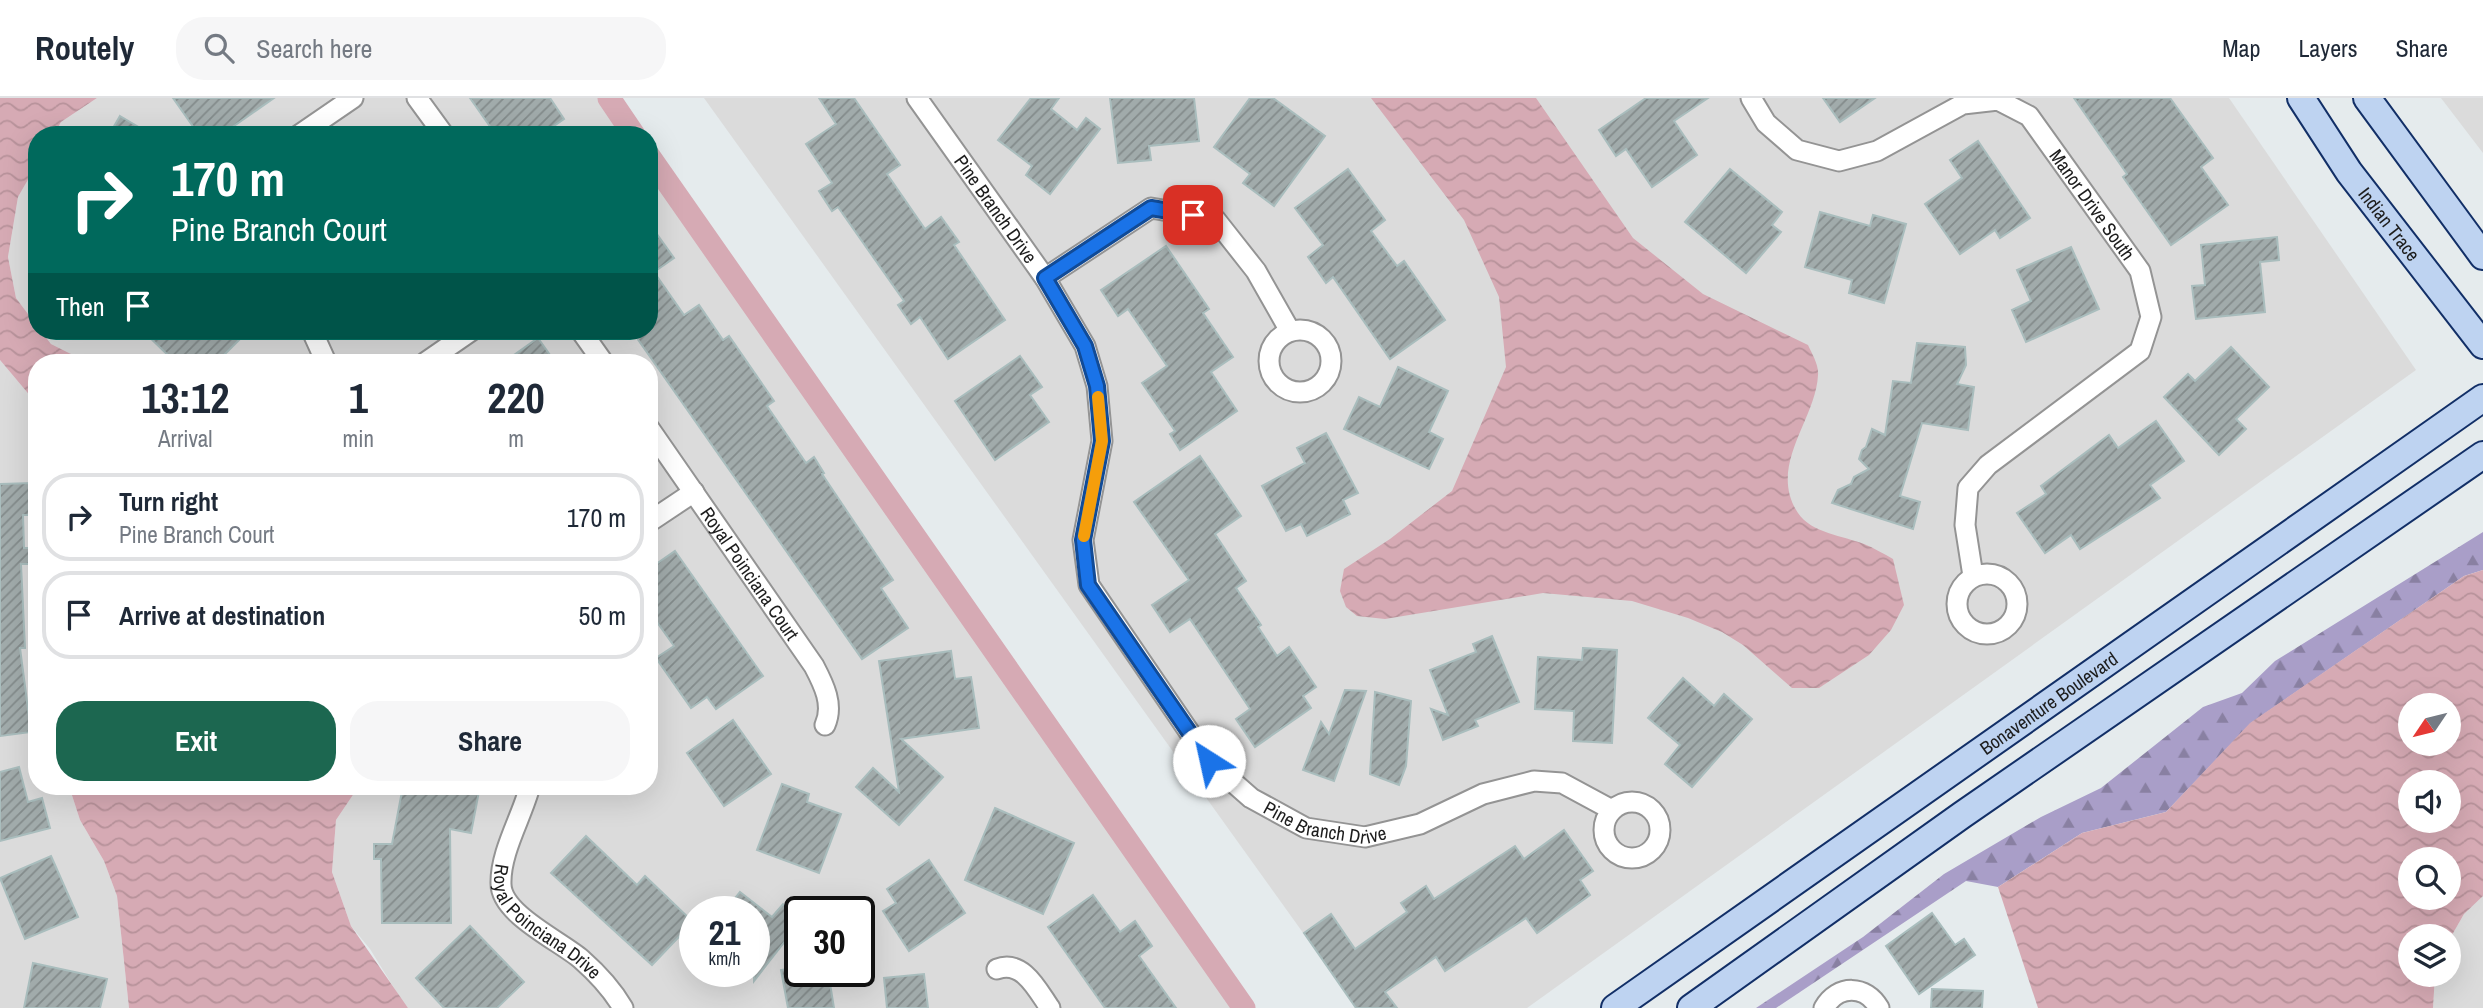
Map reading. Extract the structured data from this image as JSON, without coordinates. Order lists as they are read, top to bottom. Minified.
{"streets":{"main road":["Indian Trace","Bonaventure Boulevard"],"street":["Manor Drive South","Pine Branch Drive","Royal Poinciana Court","Royal Poinciana Drive"]},"north":"bottom left","page":{"header":"Routely","search":"Search here","nav":["Map","Layers","Share"],"turn":["170 m","Pine Branch Court"],"then":"Then","eta":["13:12","Arrival","1","min","220","m"],"list":[{"name":"Turn right","note":"Pine Branch Court","value":"170 m"},{"name":"Arrive at destination","value":"50 m"}],"buttons":["Exit","Share"],"speed":"21 km/h","limit":"30"}}
